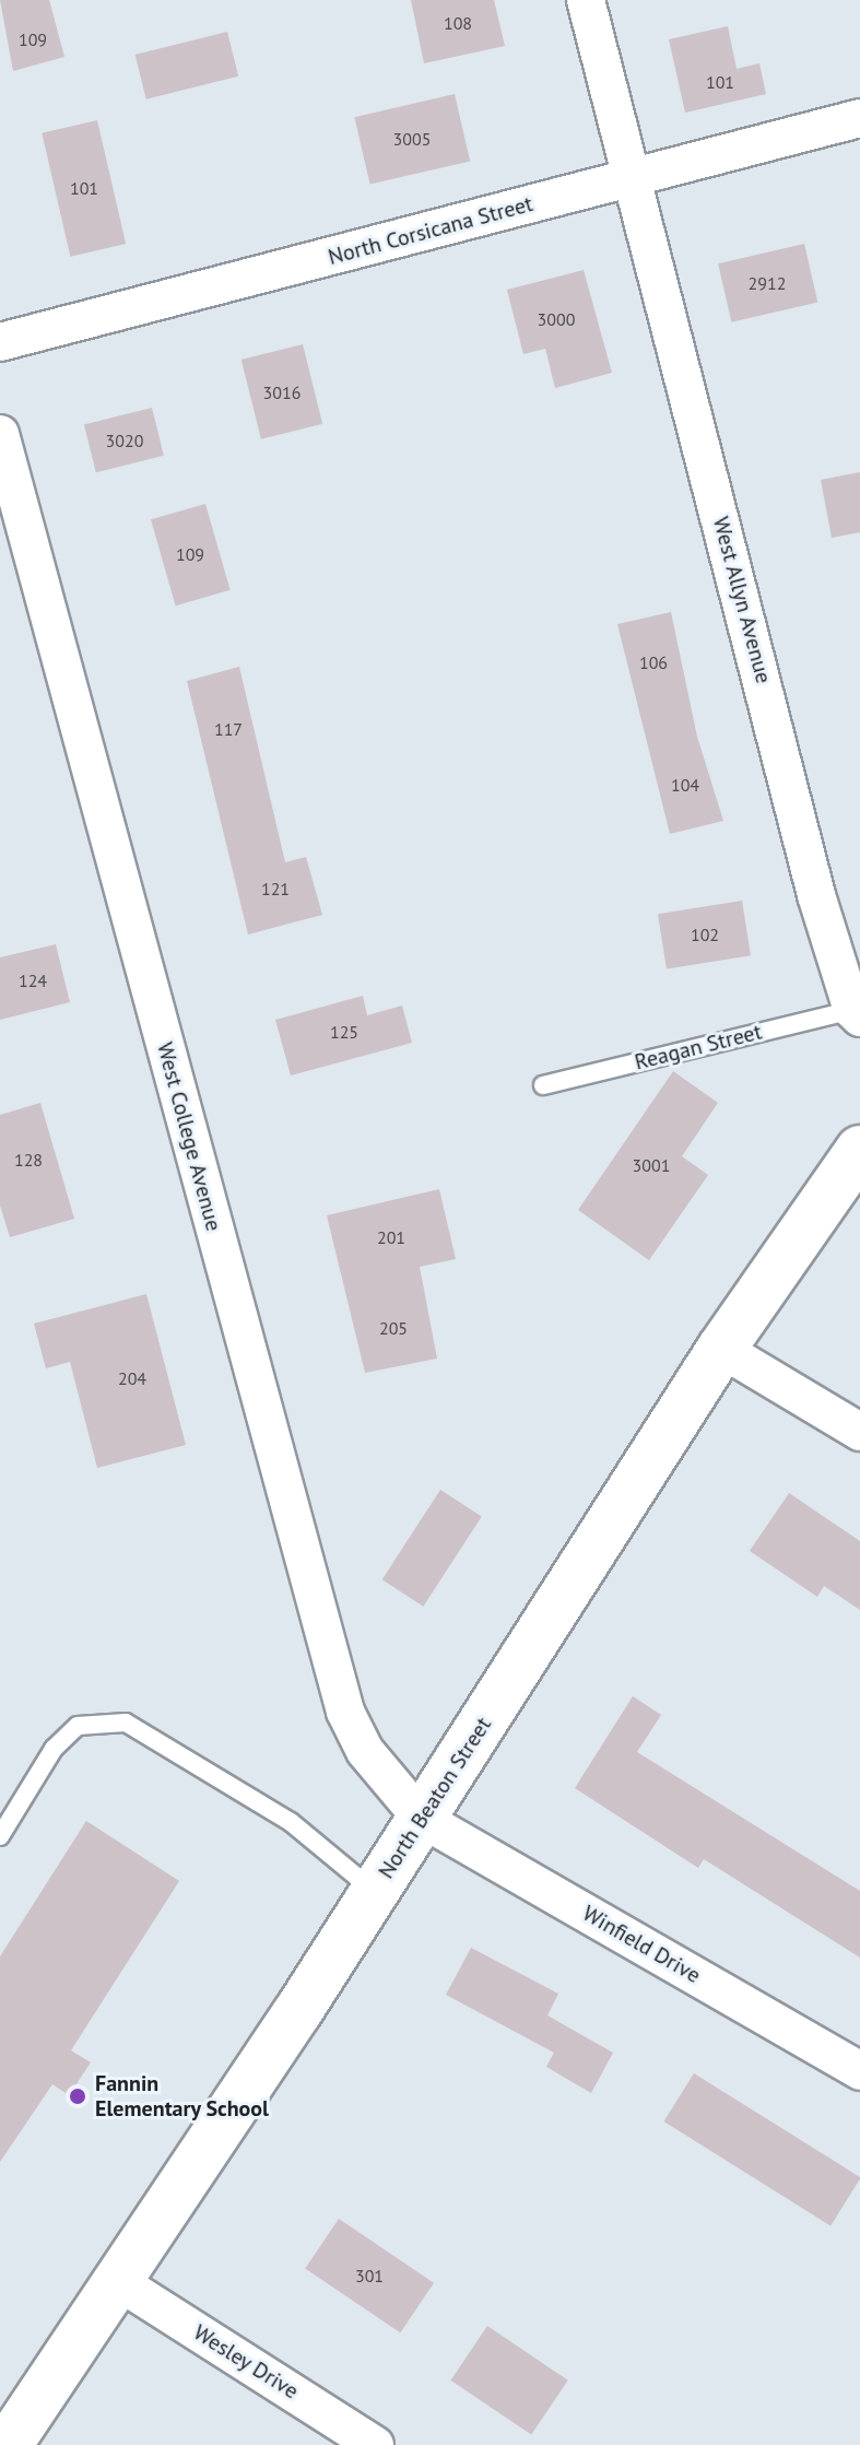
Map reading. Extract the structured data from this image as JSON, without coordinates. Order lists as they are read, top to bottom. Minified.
{"streets":{"main road":["North Beaton Street"],"street":["North Corsicana Street","West Allyn Avenue","West College Avenue","Winfield Drive","Wesley Drive"],"lane":["Reagan Street"]},"crossings":[["North Corsicana Street","West Allyn Avenue"],["West Allyn Avenue","Reagan Street"],["West College Avenue","North Beaton Street"],["West College Avenue","Winfield Drive"],["North Beaton Street","Winfield Drive"],["North Beaton Street","Wesley Drive"]],"places":["Fannin Elementary School"],"house_numbers":["108","109","101","3005","101","2912","3000","3016","3020","109","106","117","104","121","102","124","125","128","3001","201","205","204","301"]}
